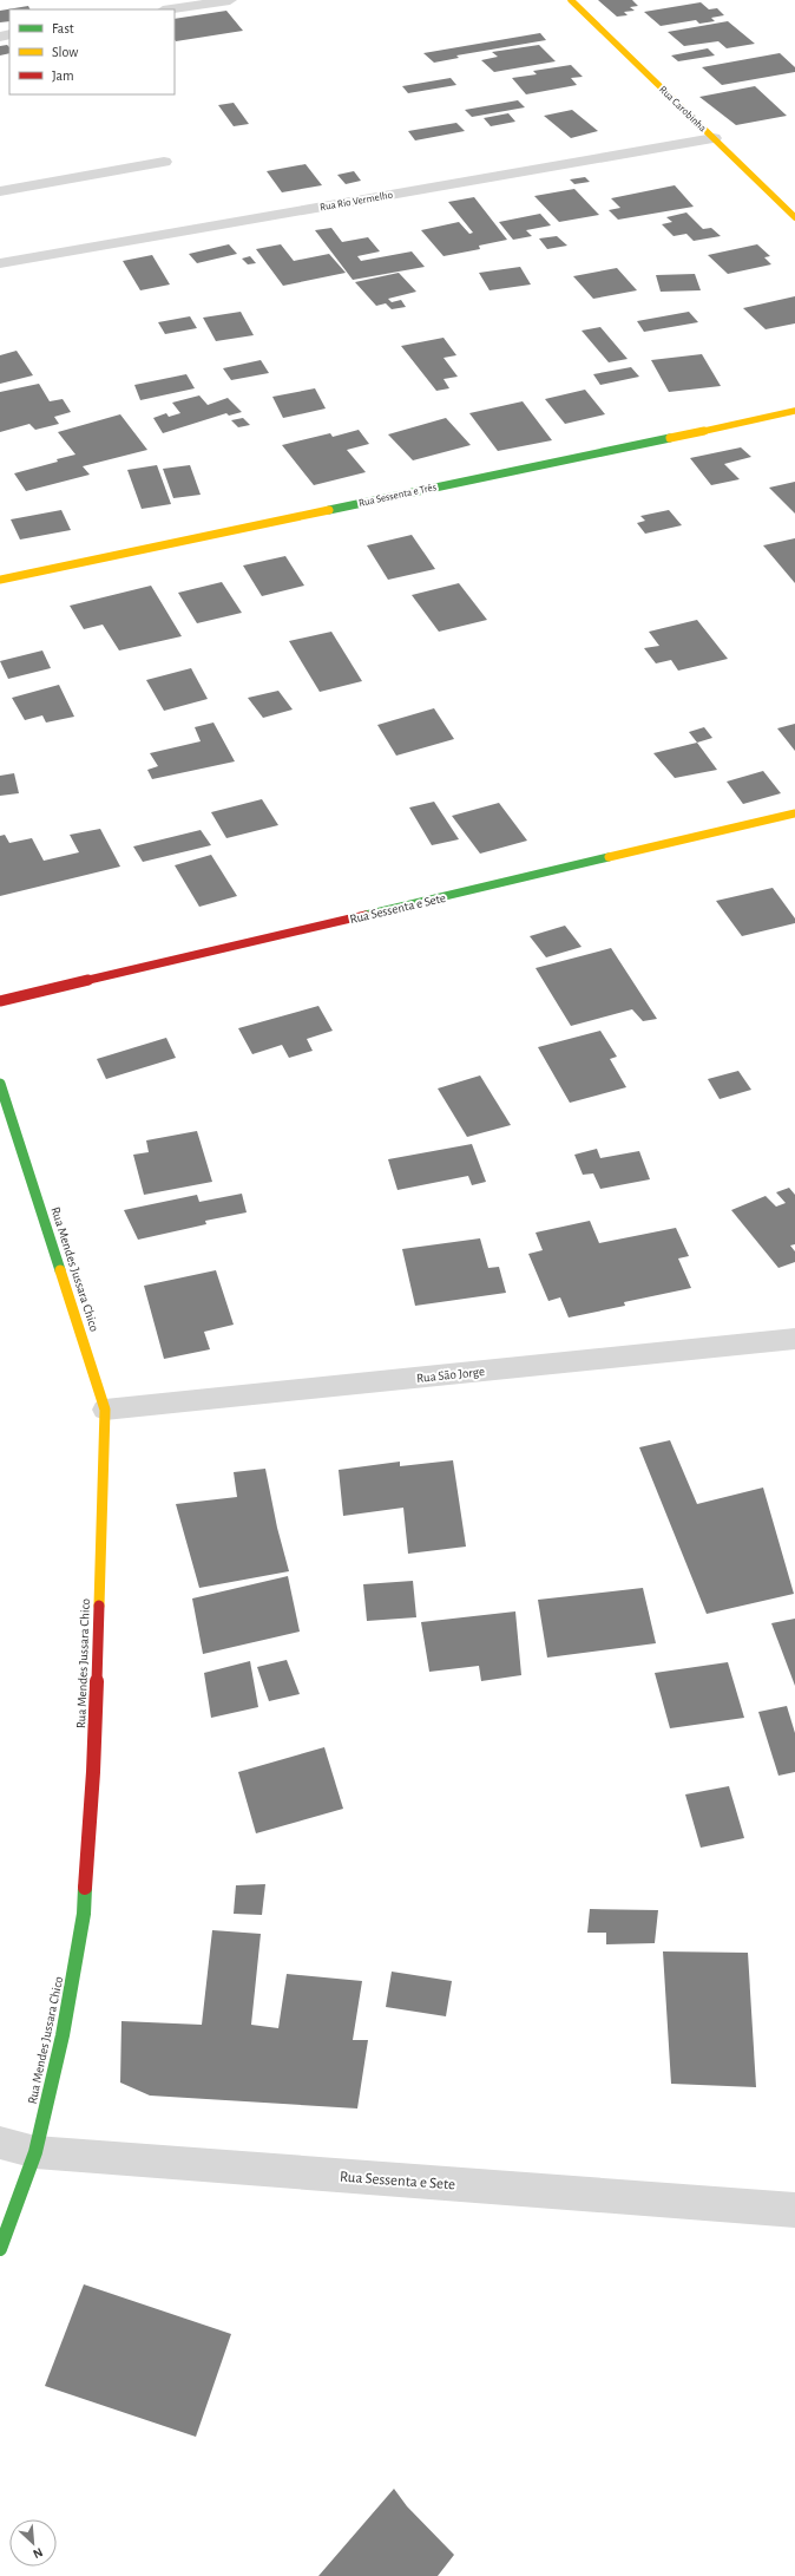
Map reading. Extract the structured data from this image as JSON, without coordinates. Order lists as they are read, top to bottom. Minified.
{"streets":{"street":["Rua Carobinha","Rua Rio Vermelho","Rua Sessenta e Três","Rua Sessenta e Sete","Rua Mendes Jussara Chico","Rua São Jorge"]},"crossings":[["Rua Carobinha","Rua Rio Vermelho"],["Rua Sessenta e Sete","Rua Mendes Jussara Chico"],["Rua Mendes Jussara Chico","Rua São Jorge"]],"legend":["Fast","Slow","Jam"],"north":"bottom right"}
